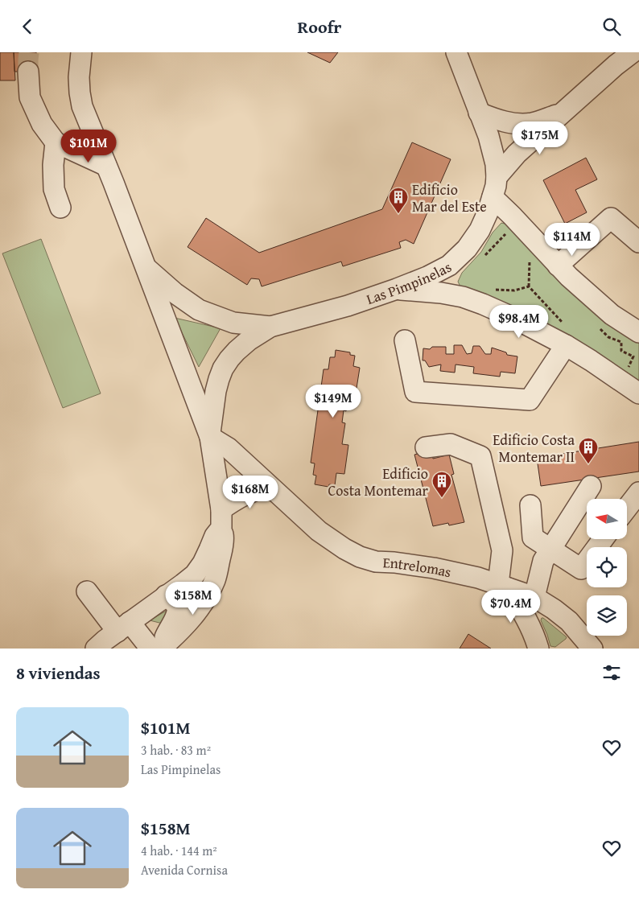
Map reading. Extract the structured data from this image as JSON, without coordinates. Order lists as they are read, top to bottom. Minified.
{"streets":{"street":["Las Pimpinelas","Entrelomas"]},"crossings":[["Las Pimpinelas","Entrelomas"]],"places":{"building":["Edificio Mar del Este","Edificio Costa Montemar II","Edificio Costa Montemar"]},"north":"left","page":{"header":"Roofr","price":["$175M","$101M","$114M","$98.4M","$149M","$168M","$158M","$70.4M"],"heading":"8 viviendas","list":[{"name":"$101M","note":"3 hab. · 83 m² · Las Pimpinelas"},{"name":"$158M","note":"4 hab. · 144 m² · Avenida Cornisa"}]}}
